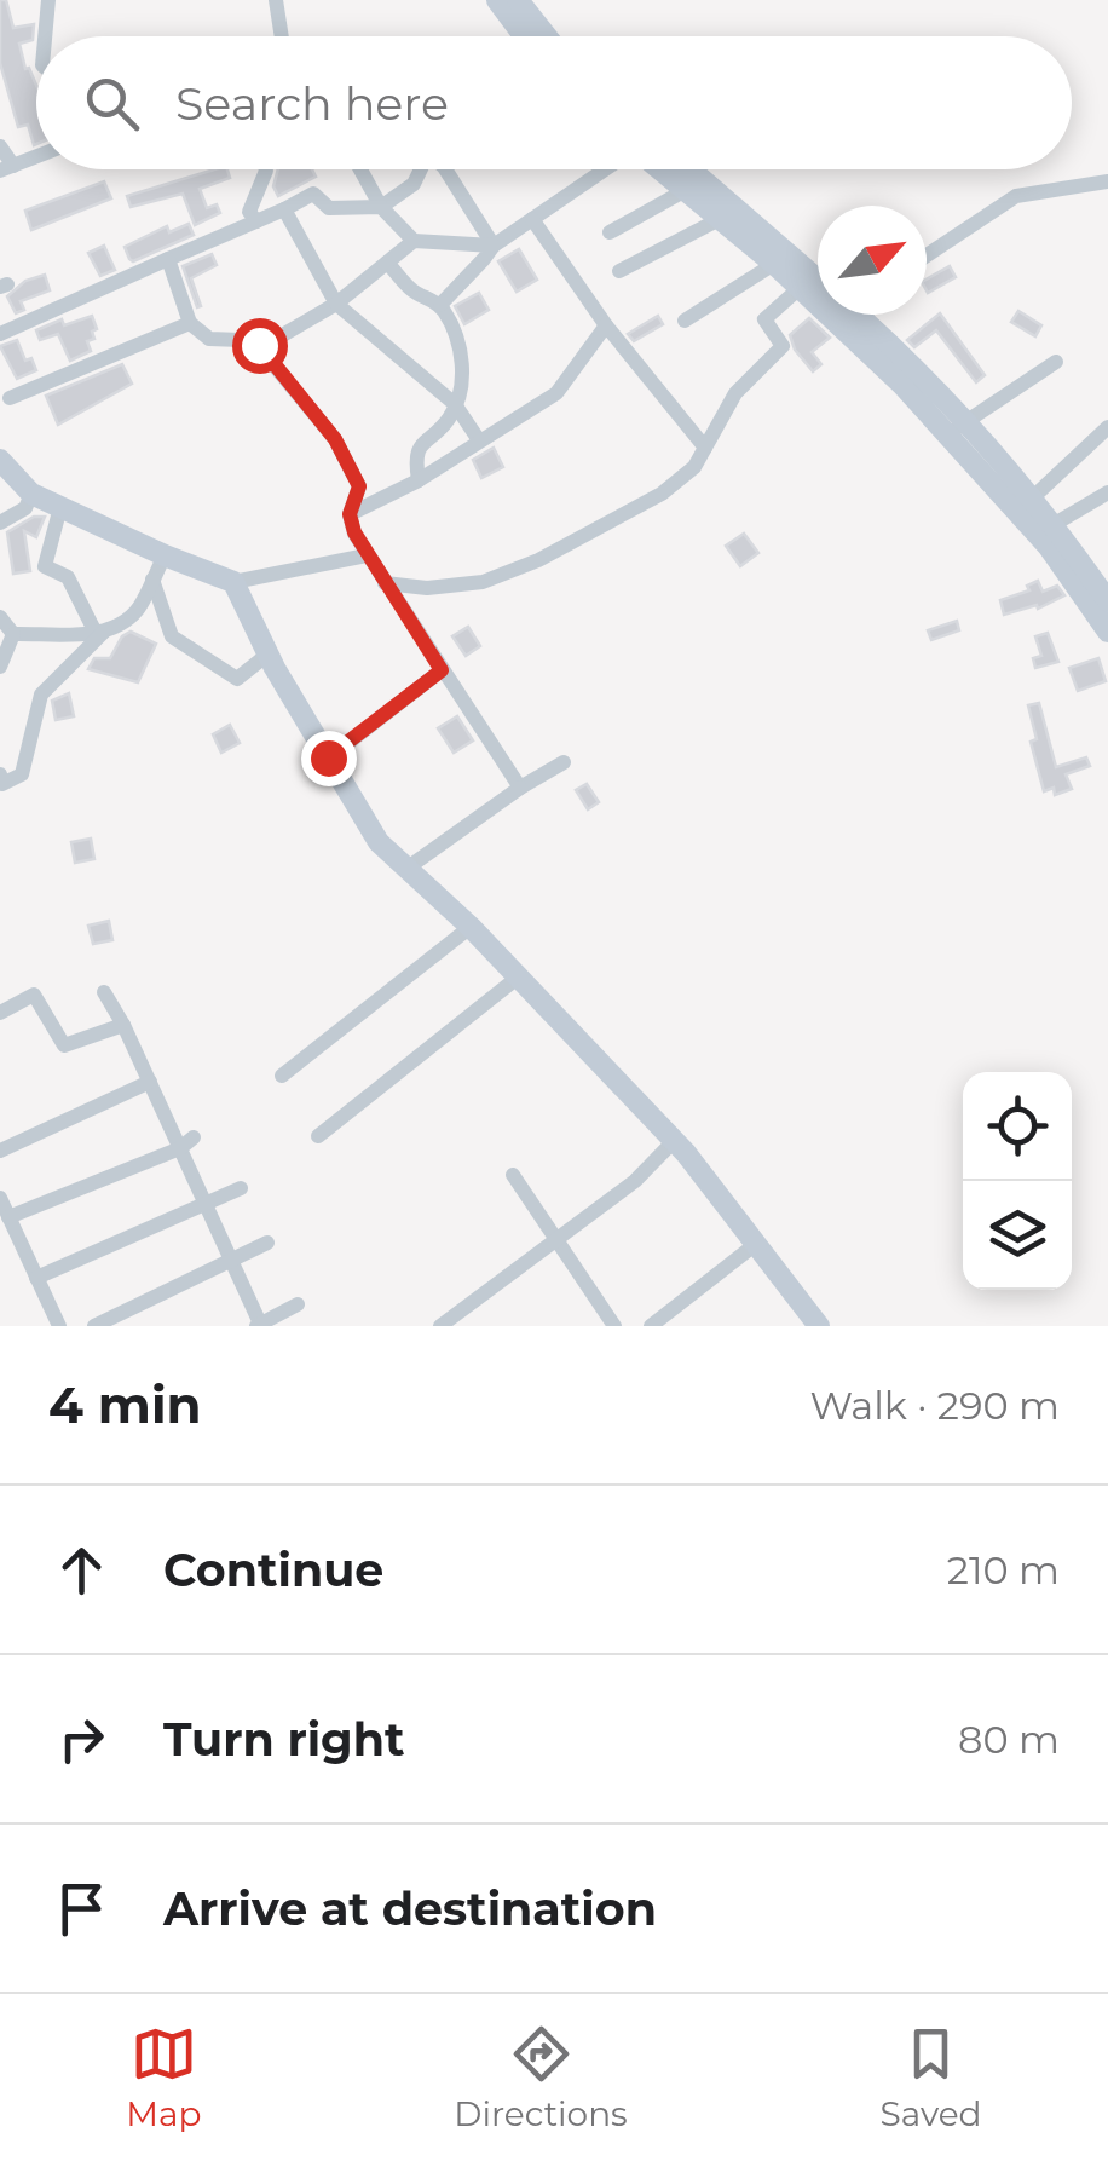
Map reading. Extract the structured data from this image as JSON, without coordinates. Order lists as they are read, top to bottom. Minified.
{"north":"top right","page":{"search":"Search here","heading":["4 min","Walk · 290 m"],"list":[["Continue","210 m"],["Turn right","80 m"],"Arrive at destination"],"nav":["Map","Directions","Saved"]}}
